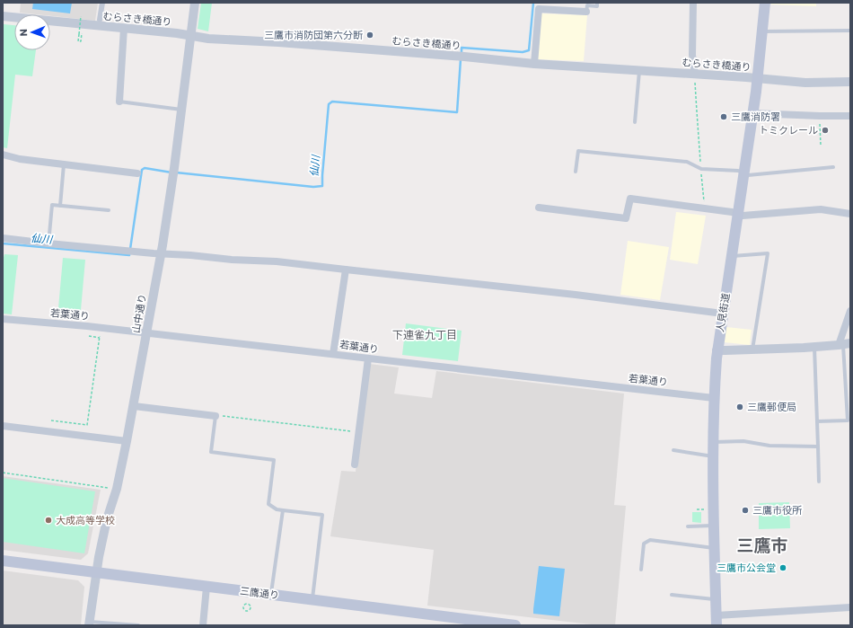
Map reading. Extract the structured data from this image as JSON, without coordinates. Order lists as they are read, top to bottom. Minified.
{"streets":{"main road":["人見街道","三鷹通り"],"street":["むらさき橋通り","山中通り","若葉通り"]},"crossings":[["むらさき橋通り","人見街道"],["むらさき橋通り","山中通り"],["人見街道","若葉通り"],["山中通り","若葉通り"],["山中通り","三鷹通り"]],"districts":["下連雀九丁目","三鷹市"],"water":["仙川"],"places":["三鷹市消防団第六分断","三鷹消防署","トミクレール","三鷹郵便局","三鷹市役所","大成高等学校","三鷹市公会堂"],"north":"left"}
